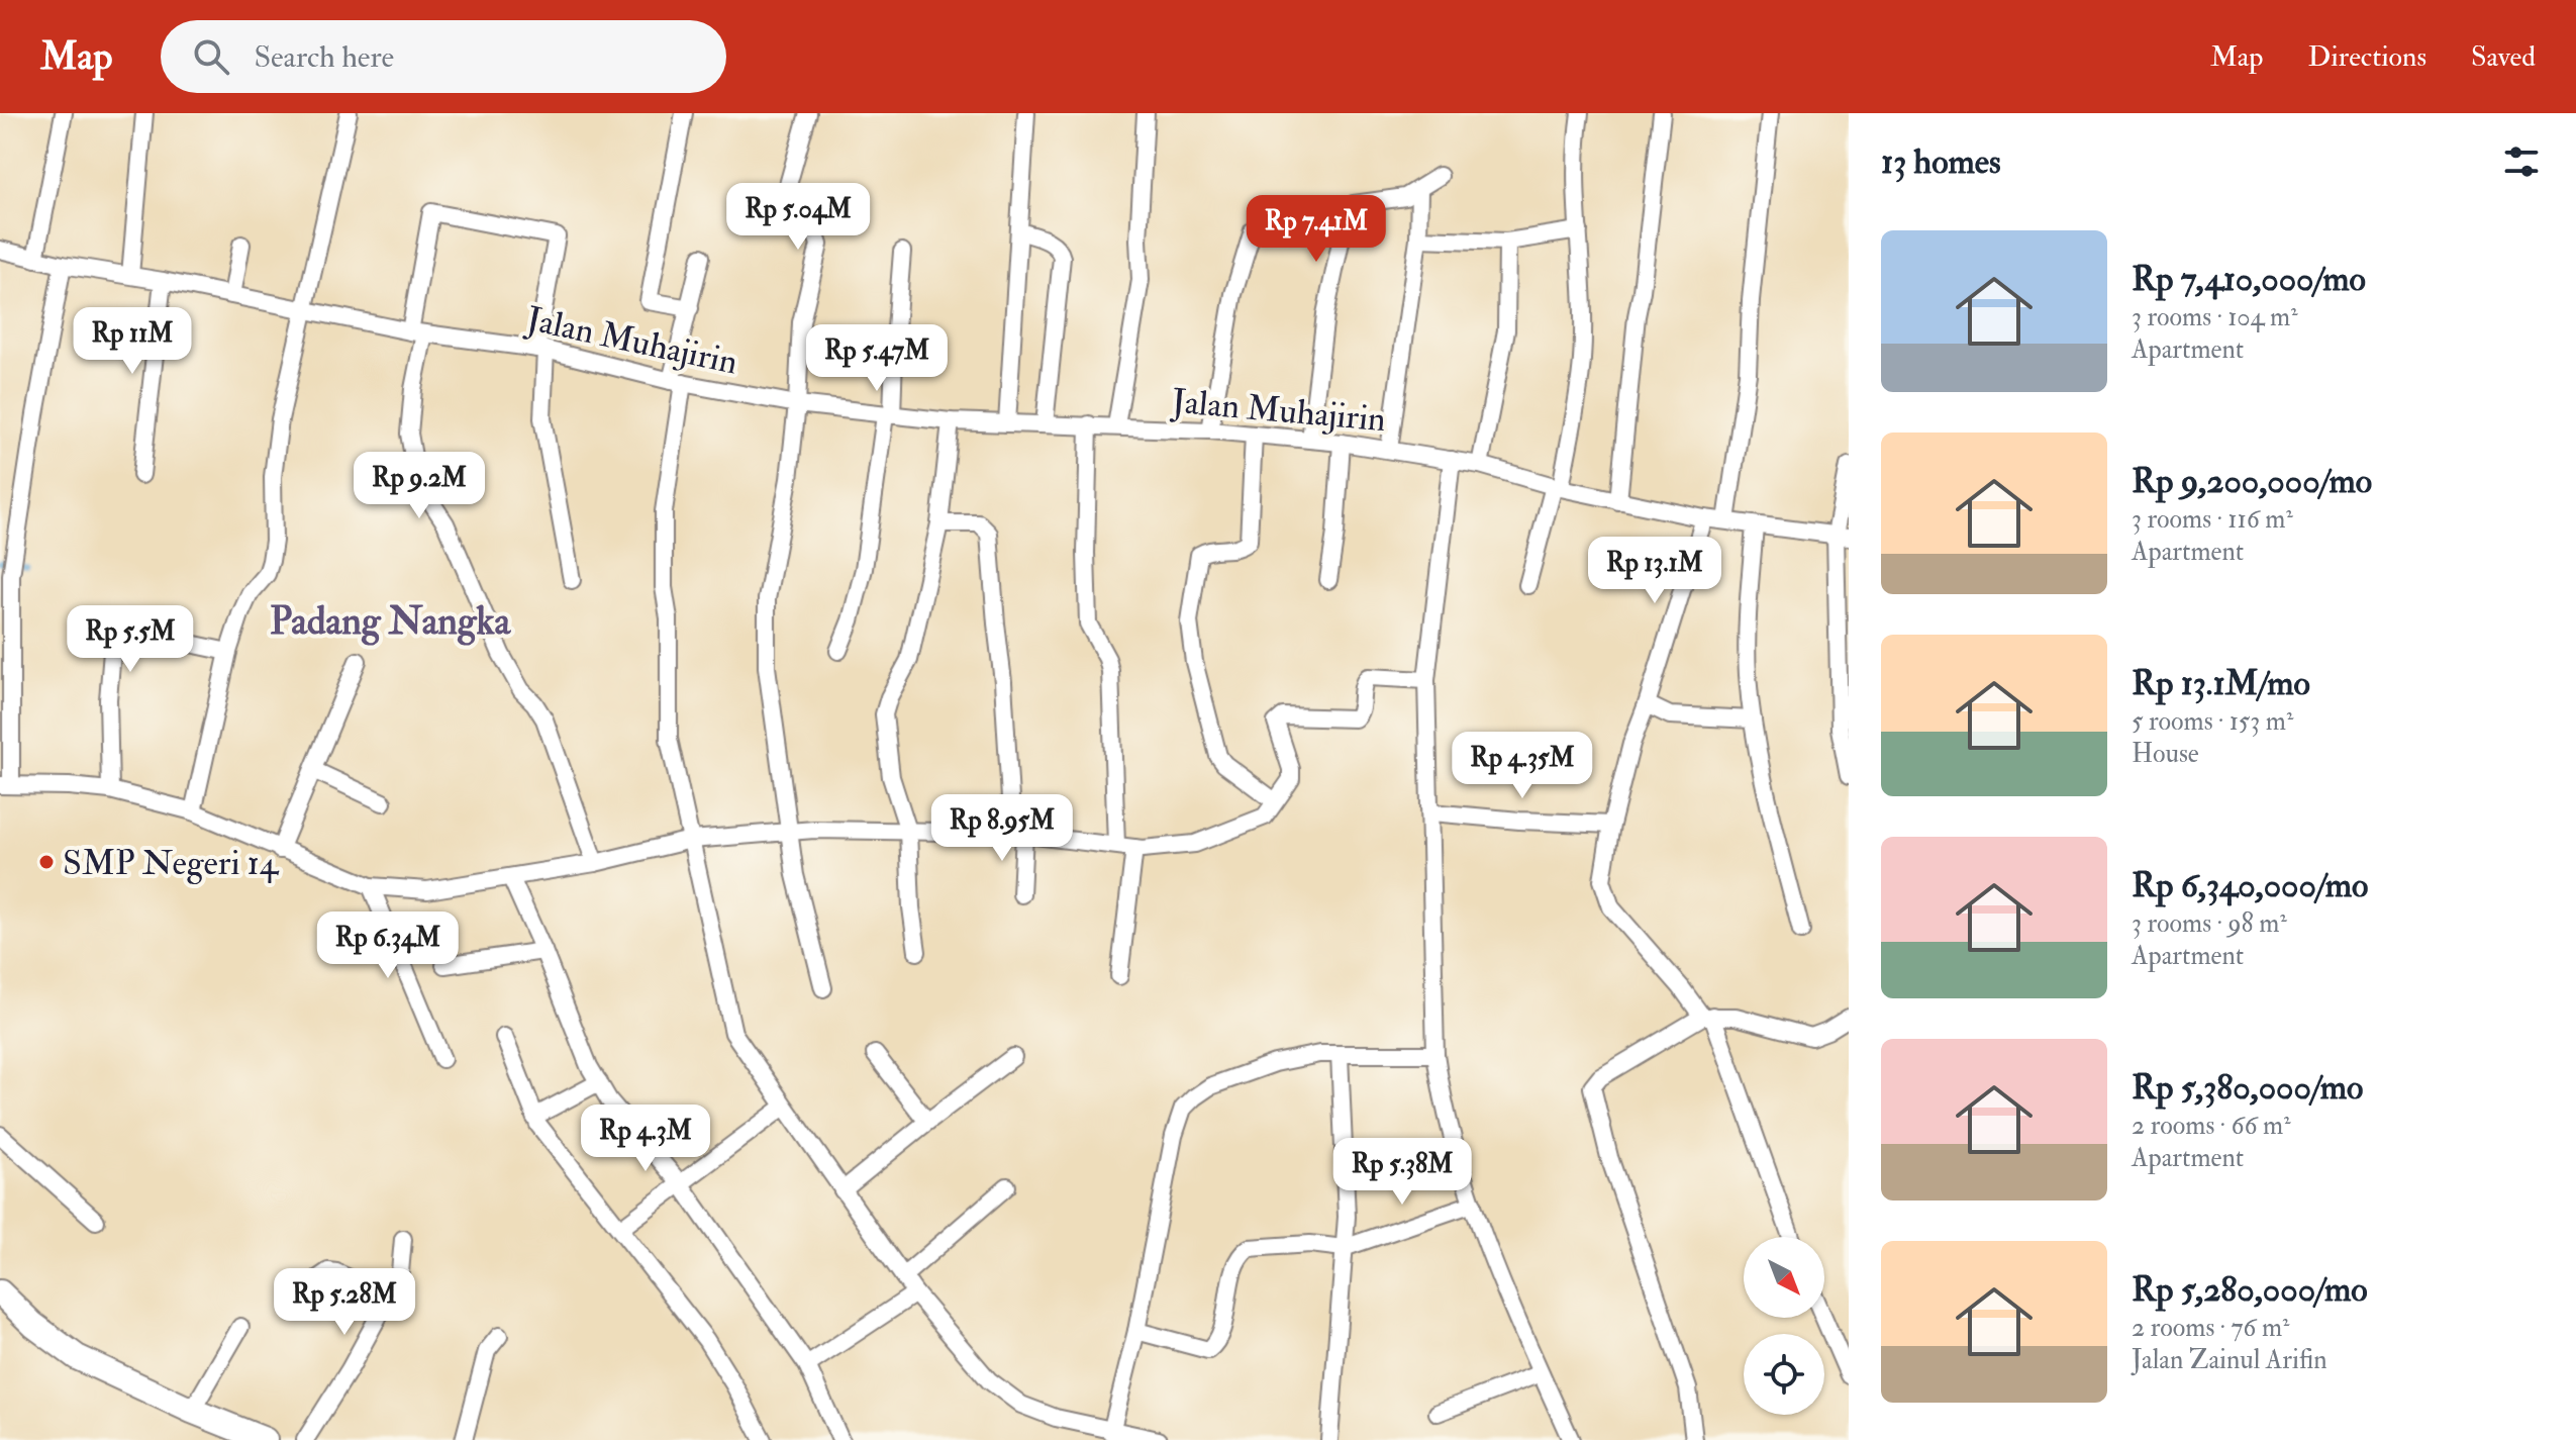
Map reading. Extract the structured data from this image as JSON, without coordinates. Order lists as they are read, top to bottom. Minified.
{"streets":{"street":["Jalan Muhajirin"]},"districts":["Padang Nangka"],"places":["SMP Negeri 14"],"north":"bottom right","page":{"header":"Map","search":"Search here","nav":["Map","Directions","Saved"],"heading":"13 homes","price":["Rp 5.04M","Rp 7.41M","Rp 11M","Rp 5.47M","Rp 9.2M","Rp 13.1M","Rp 5.5M","Rp 4.35M","Rp 8.95M","Rp 6.34M","Rp 4.3M","Rp 5.38M","Rp 5.28M"],"list":[{"name":"Rp 7,410,000/mo","note":"3 rooms · 104 m² · Apartment"},{"name":"Rp 9,200,000/mo","note":"3 rooms · 116 m² · Apartment"},{"name":"Rp 13.1M/mo","note":"5 rooms · 153 m² · House"},{"name":"Rp 6,340,000/mo","note":"3 rooms · 98 m² · Apartment"},{"name":"Rp 5,380,000/mo","note":"2 rooms · 66 m² · Apartment"},{"name":"Rp 5,280,000/mo","note":"2 rooms · 76 m² · Jalan Zainul Arifin"}]}}
